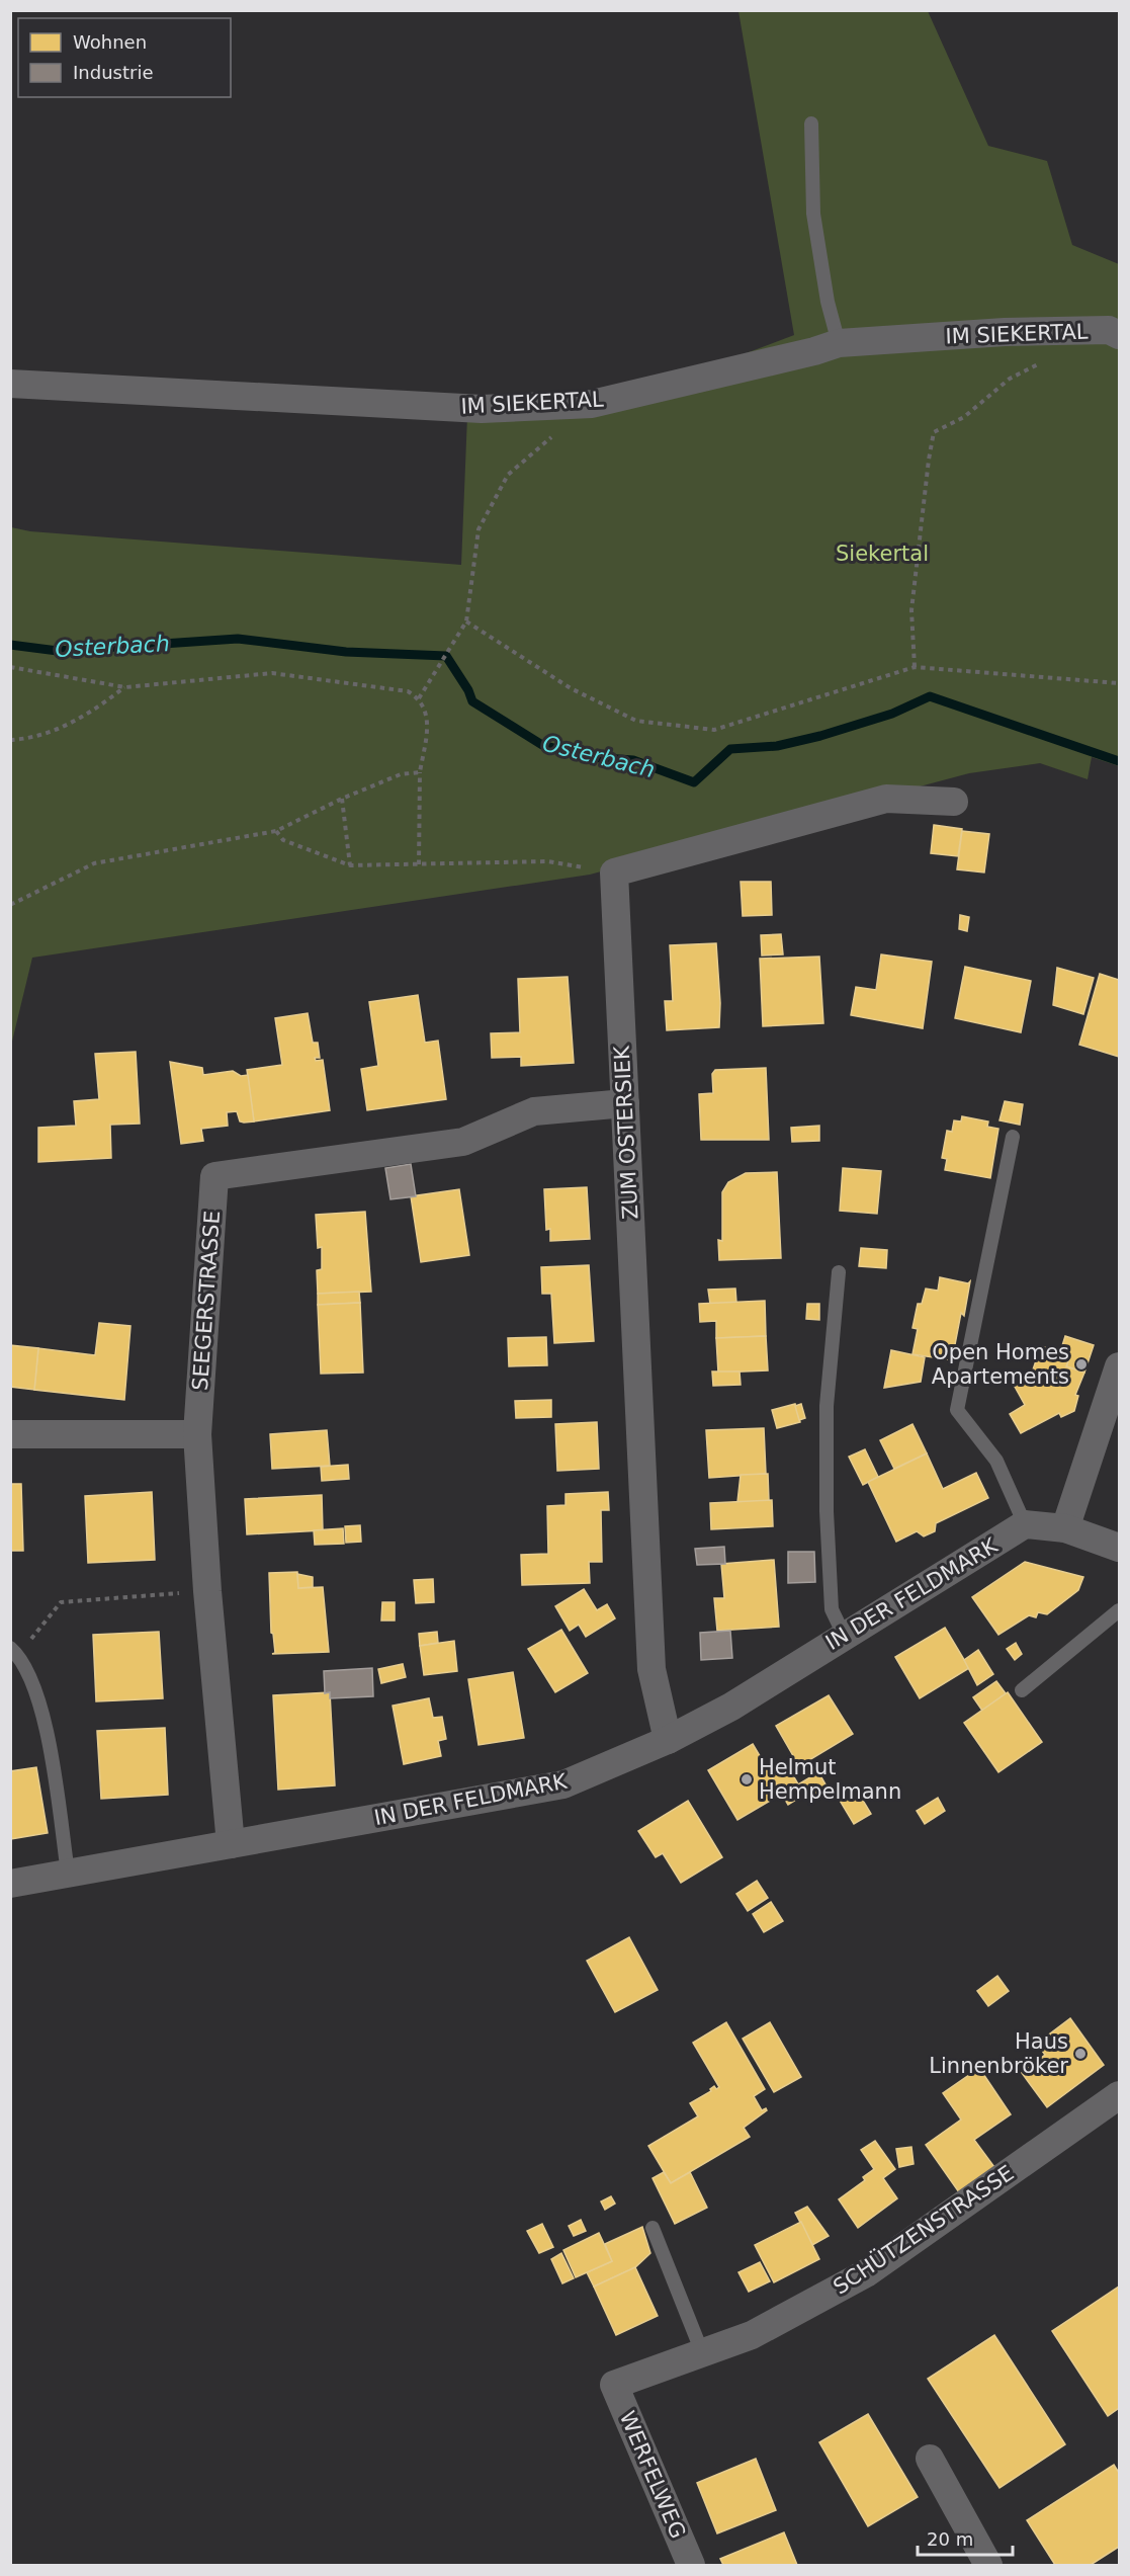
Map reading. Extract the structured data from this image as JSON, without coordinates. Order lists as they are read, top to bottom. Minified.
{"streets":{"street":["IM SIEKERTAL","ZUM OSTERSIEK","SEEGERSTRASSE","IN DER FELDMARK","SCHÜTZENSTRASSE","WERFELWEG"]},"crossings":[["ZUM OSTERSIEK","SEEGERSTRASSE"],["ZUM OSTERSIEK","IN DER FELDMARK"],["SEEGERSTRASSE","IN DER FELDMARK"],["SCHÜTZENSTRASSE","WERFELWEG"]],"water":["Osterbach"],"parks":["Siekertal"],"places":["Open Homes Apartements","Helmut Hempelmann","Haus Linnenbröker"],"legend":["Wohnen","Industrie"],"scale_bar":"20 m"}
